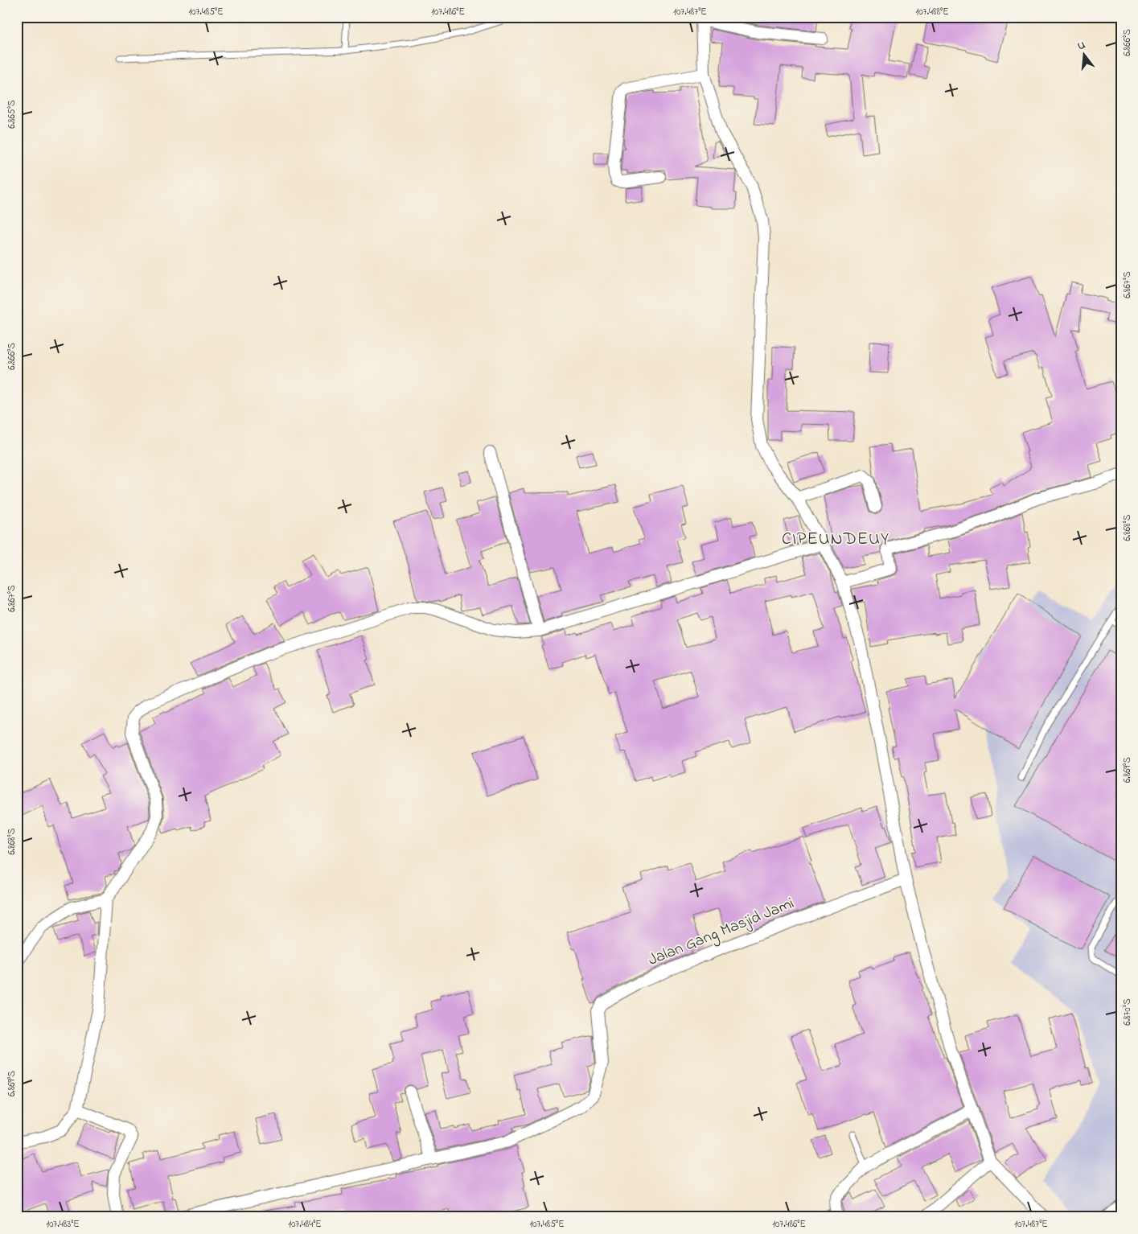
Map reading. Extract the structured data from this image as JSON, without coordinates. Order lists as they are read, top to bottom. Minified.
{"streets":{"street":["Jalan Gang Masjid Jami"]},"districts":["CIPEUNDEUY"],"north":"top","coordinates":["107.485°E","107.486°E","107.487°E","107.488°E","6.866°S","6.865°S","6.867°S","6.868°S","6.869°S","6.870°S","107.483°E","107.484°E"]}
